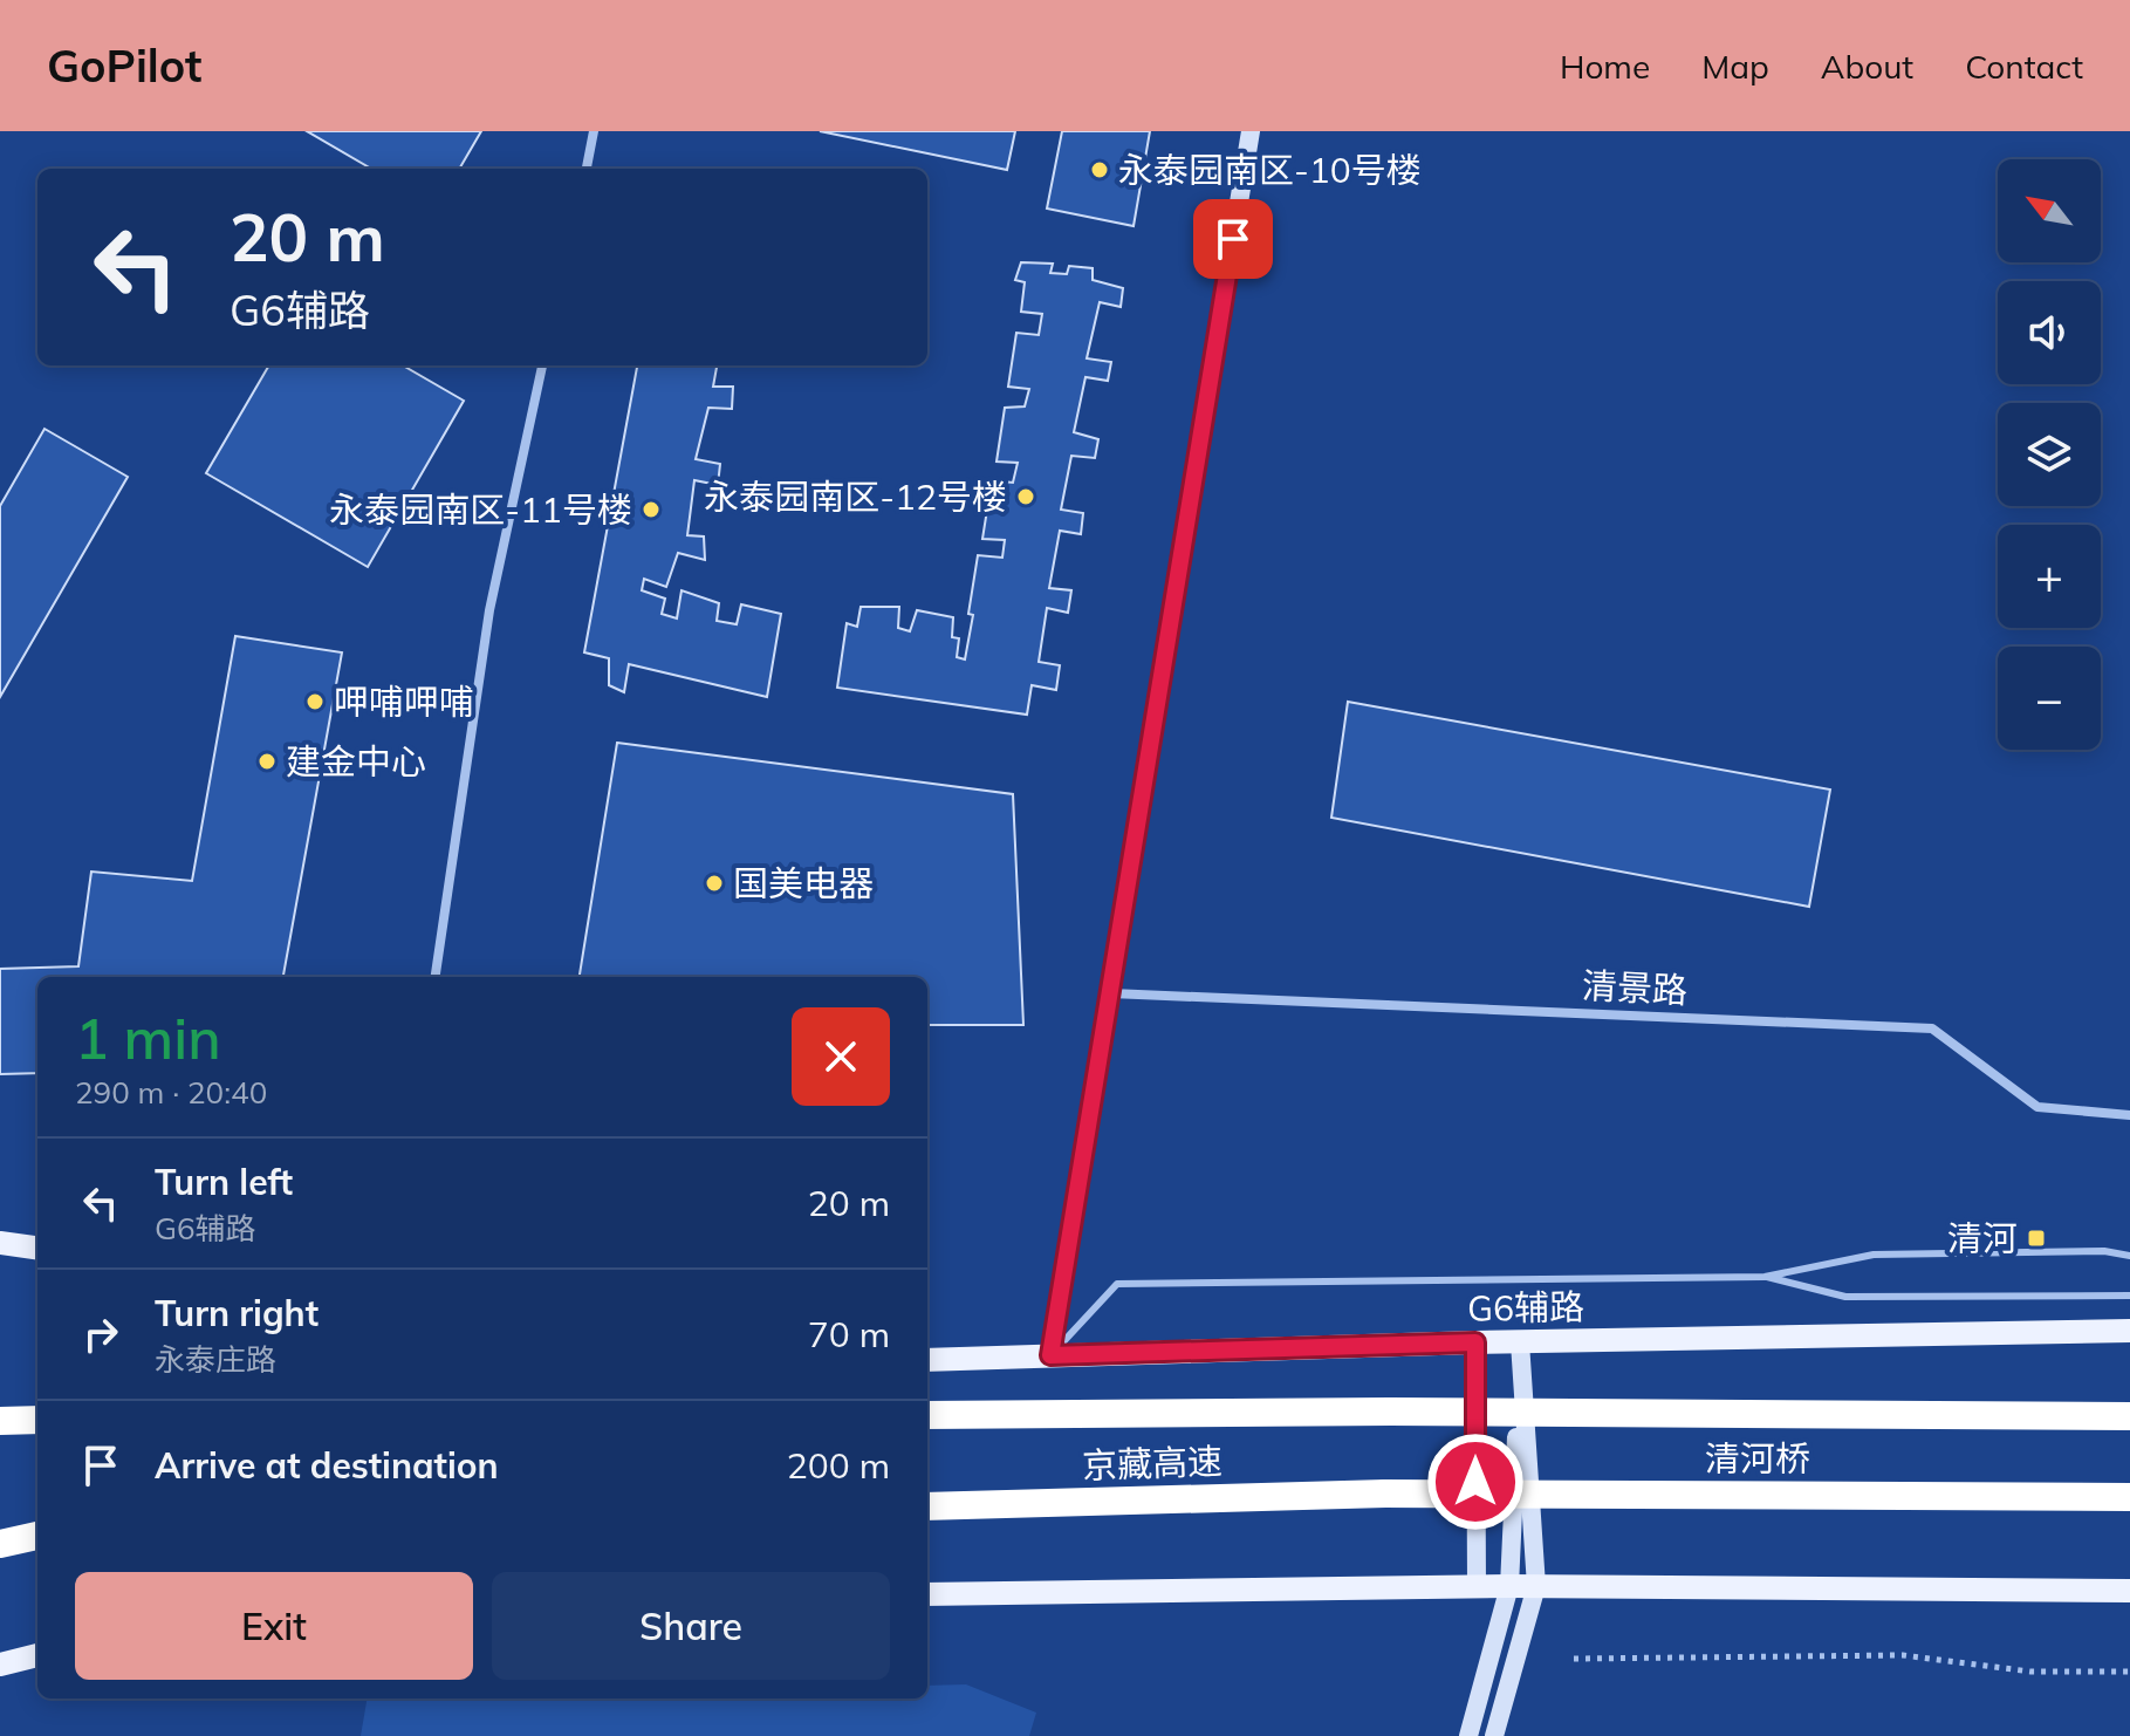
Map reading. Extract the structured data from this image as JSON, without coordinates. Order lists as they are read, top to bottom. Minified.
{"streets":{"highway":["清河桥","京藏高速"],"main road":["G6辅路"],"street":["清景路"]},"crossings":[["清河桥","京藏高速"]],"places":{"other":["永泰园南区-10号楼","永泰园南区-12号楼","永泰园南区-11号楼","呷哺呷哺","建金中心","国美电器"],"transit":["清河"]},"north":"top left","page":{"header":"GoPilot","nav":["Home","Map","About","Contact"],"map_buttons":["+","−"],"turn":["20 m","G6辅路"],"heading":["1 min","290 m · 20:40"],"list":[{"name":"Turn left","note":"G6辅路","value":"20 m"},{"name":"Turn right","note":"永泰庄路","value":"70 m"},{"name":"Arrive at destination","value":"200 m"}],"buttons":["Exit","Share"]}}
